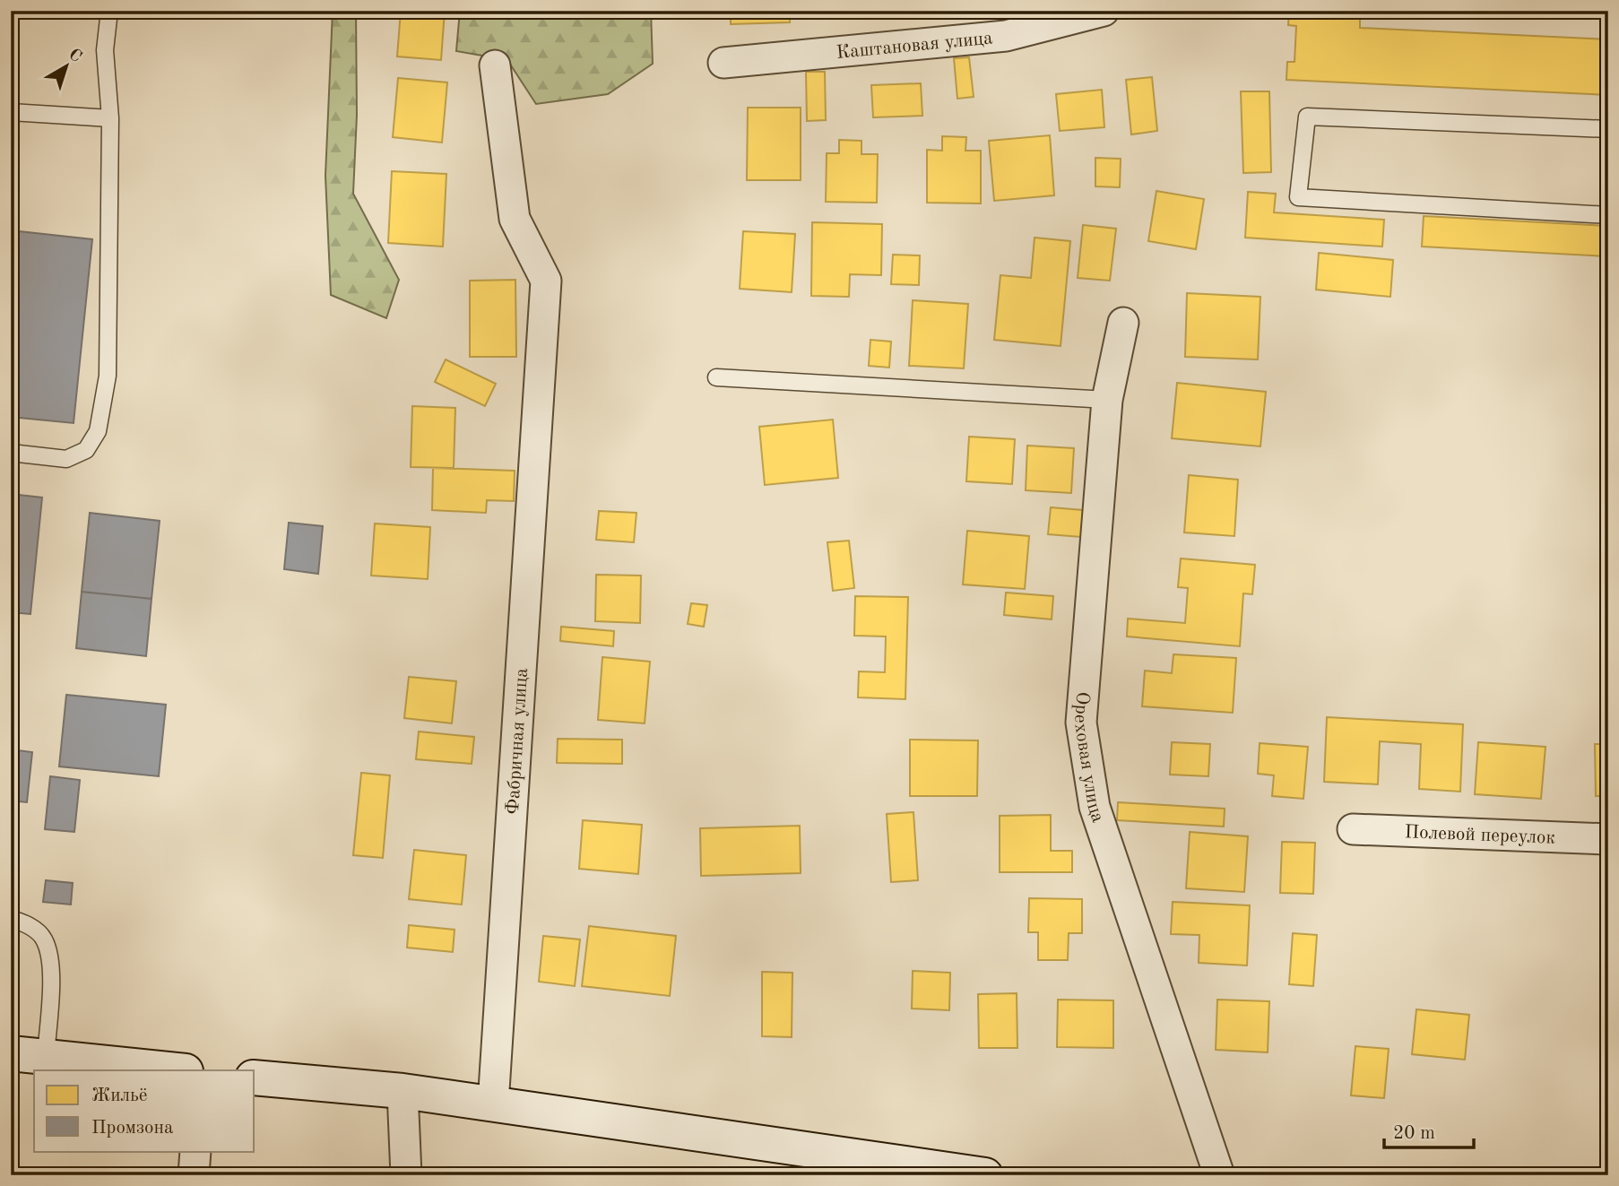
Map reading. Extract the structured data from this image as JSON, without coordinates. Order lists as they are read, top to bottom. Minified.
{"streets":{"street":["Каштановая улица","Фабричная улица","Ореховая улица","Полевой переулок"]},"legend":["Жильё","Промзона"],"scale_bar":"20 m","north":"top right"}
